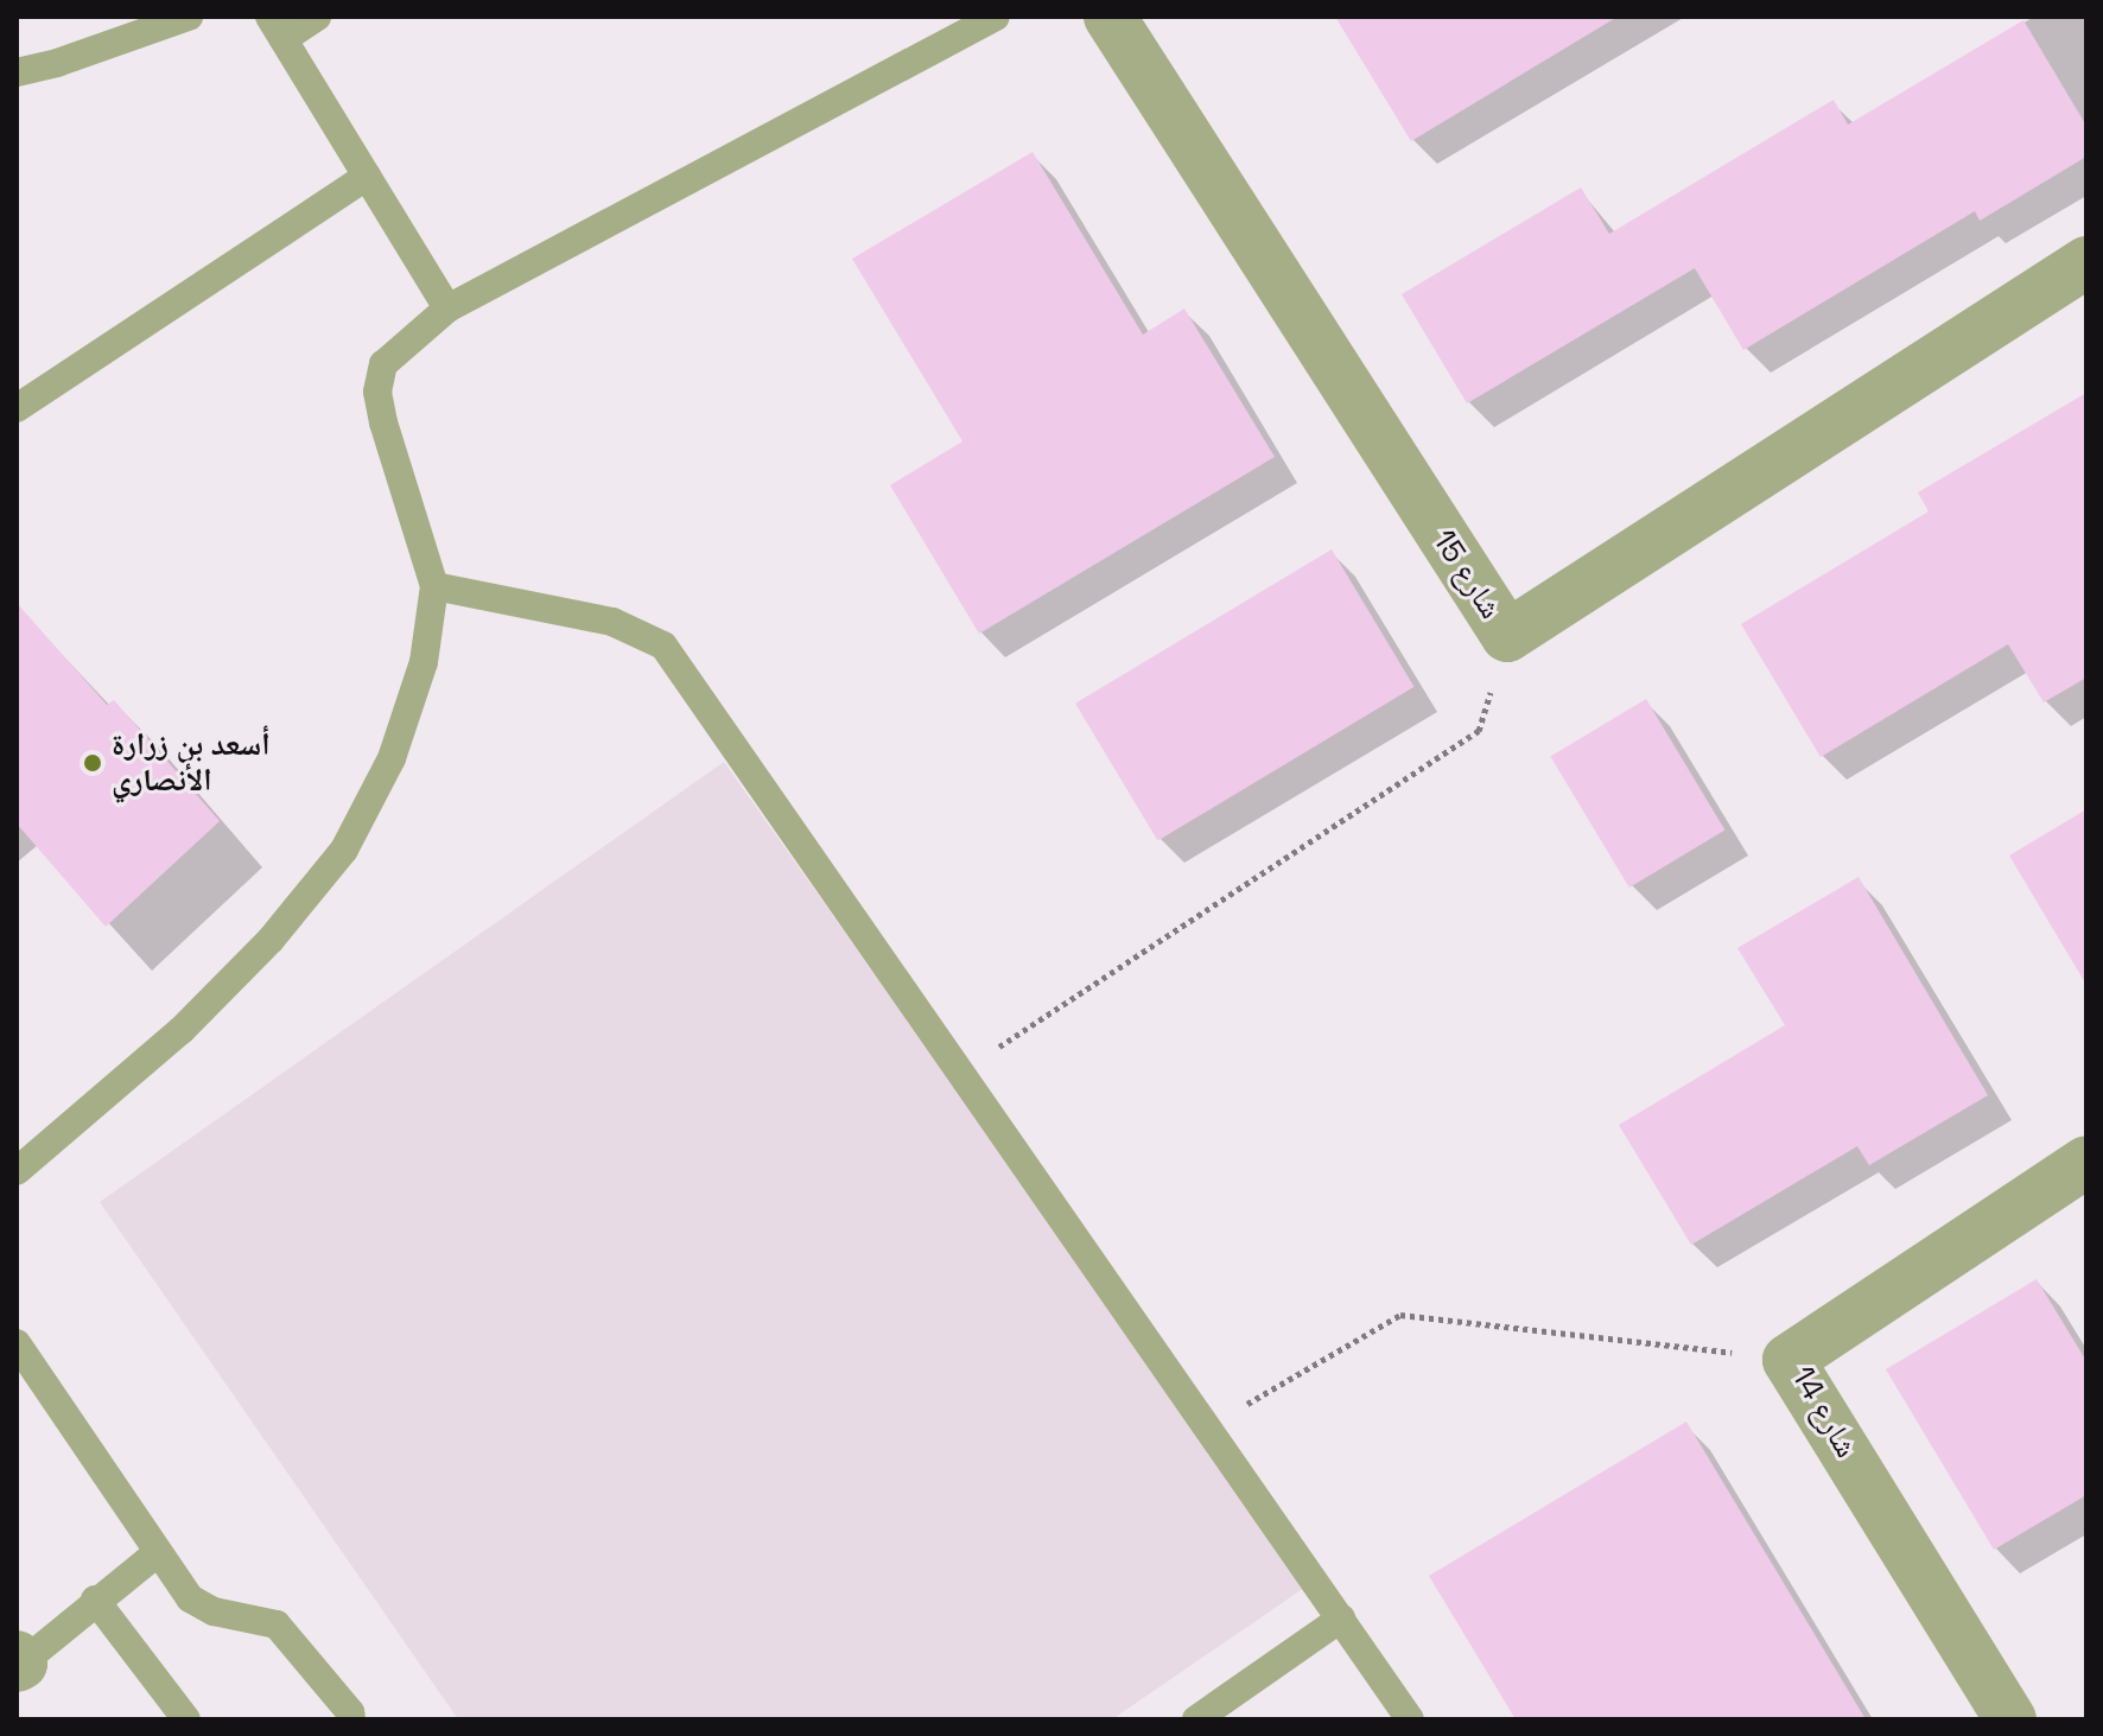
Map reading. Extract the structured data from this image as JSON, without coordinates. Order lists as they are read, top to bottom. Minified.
{"streets":{"street":["شارع 15","شارع 14"]},"places":["أسعد بن زرارة الأنصاري"]}
